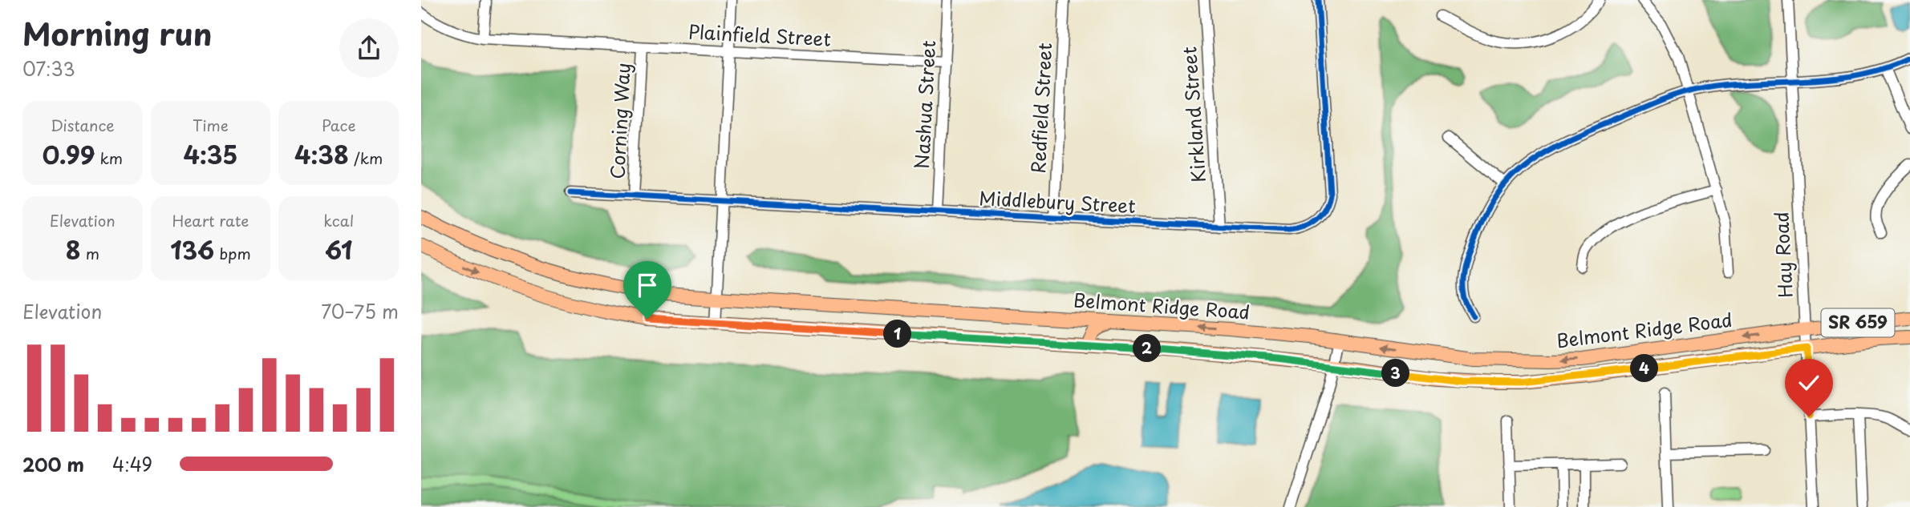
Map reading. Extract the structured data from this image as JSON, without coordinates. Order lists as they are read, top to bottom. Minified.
{"streets":{"main road":["Belmont Ridge Road","SR 659"],"street":["Plainfield Street","Nashua Street","Redfield Street","Kirkland Street","Corning Way","Middlebury Street","Hay Road"]},"crossings":[["Plainfield Street","Nashua Street"],["Plainfield Street","Corning Way"],["Nashua Street","Middlebury Street"],["Redfield Street","Middlebury Street"],["Kirkland Street","Middlebury Street"],["Corning Way","Middlebury Street"],["Hay Road","Belmont Ridge Road"]],"page":{"heading":["Morning run","07:33"],"stats":[["Distance","0.99 km"],["Time","4:35"],["Pace","4:38 /km"],["Elevation","8 m"],["Heart rate","136 bpm"],["kcal","61"]],"chart":["Elevation","70–75 m"],"pins":["1","2","4","3"],"list":[{"name":"200 m","note":"4:49"}]}}
